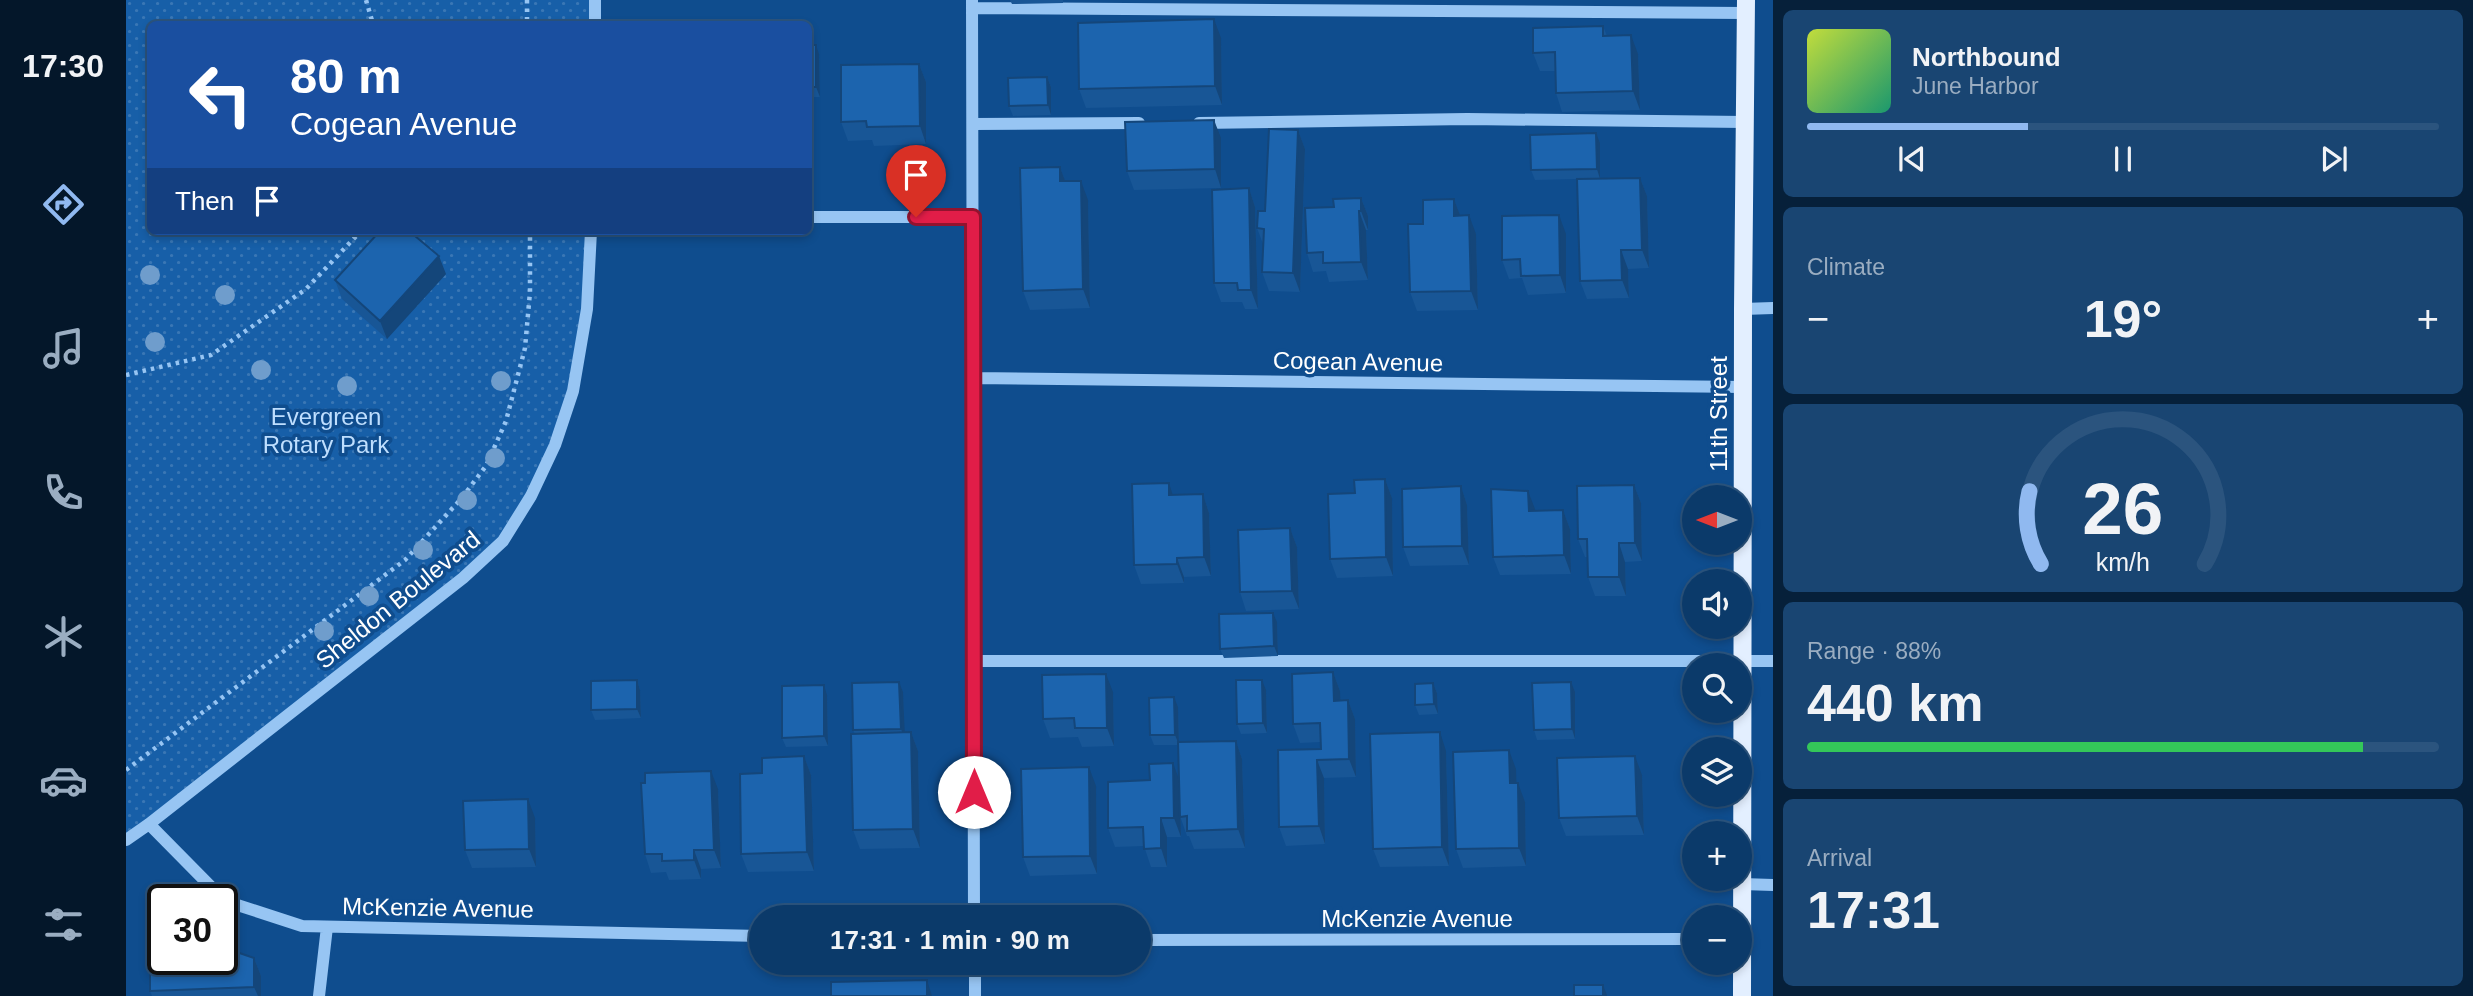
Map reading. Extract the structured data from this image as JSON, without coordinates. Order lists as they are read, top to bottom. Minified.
{"streets":{"main road":["11th Street"],"street":["Cogean Avenue","Sheldon Boulevard","McKenzie Avenue"]},"crossings":[["Cogean Avenue","11th Street"],["Sheldon Boulevard","McKenzie Avenue"]],"parks":["Evergreen Rotary Park"],"north":"left","page":{"tabs":"17:30","turn":["80 m","Cogean Avenue"],"song":["Northbound","June Harbor"],"then":"Then","tile":["Climate",["Range · 88%","440 km"],["Arrival","17:31"]],"heat":["−","19°","+"],"map_buttons":["+","−"],"limit":"30","trip":"17:31 · 1 min · 90 m","gauge":["26","km/h"]}}
